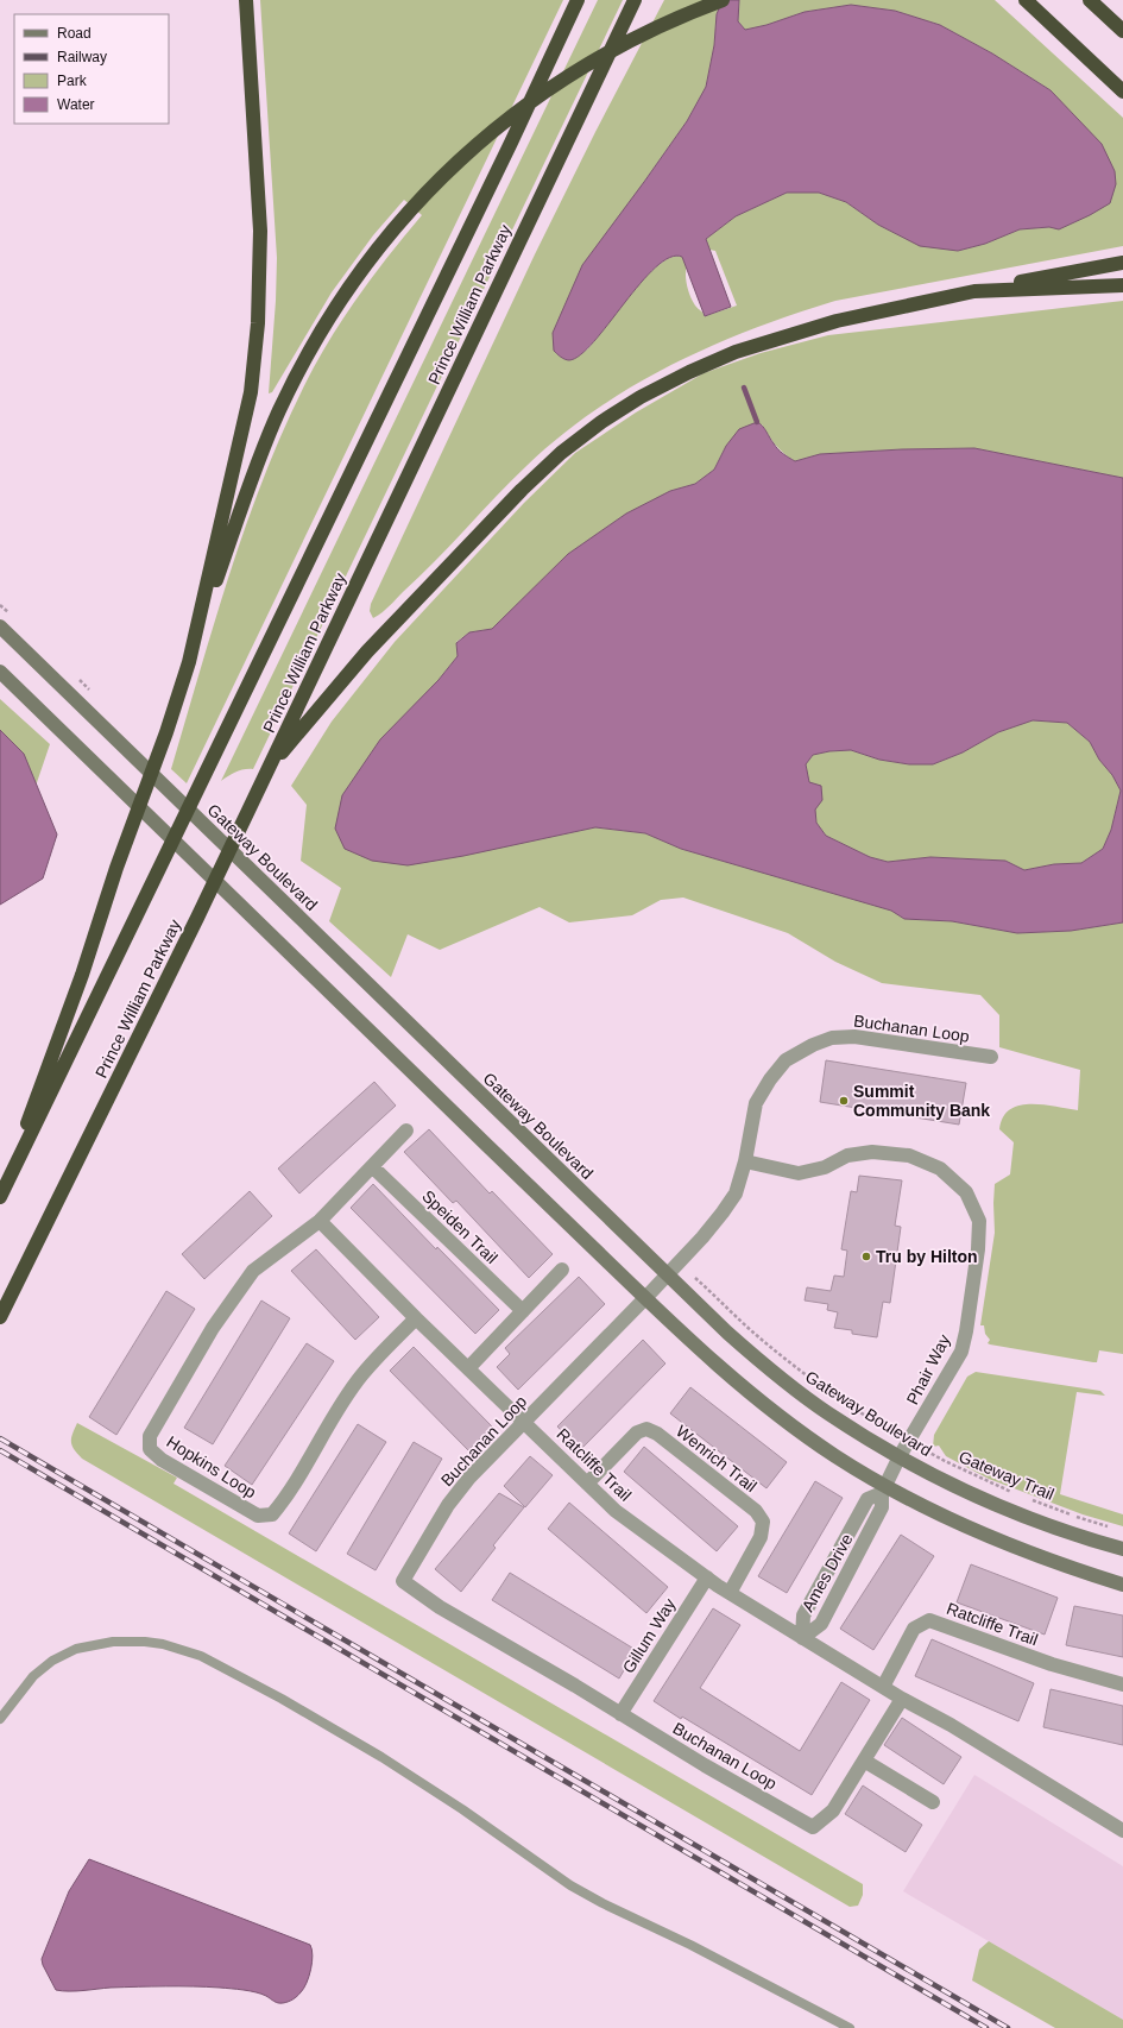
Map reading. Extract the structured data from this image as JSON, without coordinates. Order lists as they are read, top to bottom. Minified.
{"streets":{"highway":["Prince William Parkway"],"street":["Gateway Boulevard","Buchanan Loop","Speiden Trail","Phair Way","Wenrich Trail","Ratcliffe Trail","Hopkins Loop","Ames Drive","Gillum Way"],"path":["Gateway Trail"]},"crossings":[["Gateway Boulevard","Buchanan Loop"],["Gateway Boulevard","Phair Way"],["Buchanan Loop","Phair Way"],["Buchanan Loop","Ratcliffe Trail"],["Buchanan Loop","Gillum Way"],["Phair Way","Gateway Trail"],["Wenrich Trail","Ratcliffe Trail"],["Ratcliffe Trail","Hopkins Loop"],["Ratcliffe Trail","Ames Drive"],["Ratcliffe Trail","Gillum Way"]],"places":["Summit Community Bank","Tru by Hilton"],"legend":["Road","Railway","Park","Water"]}
